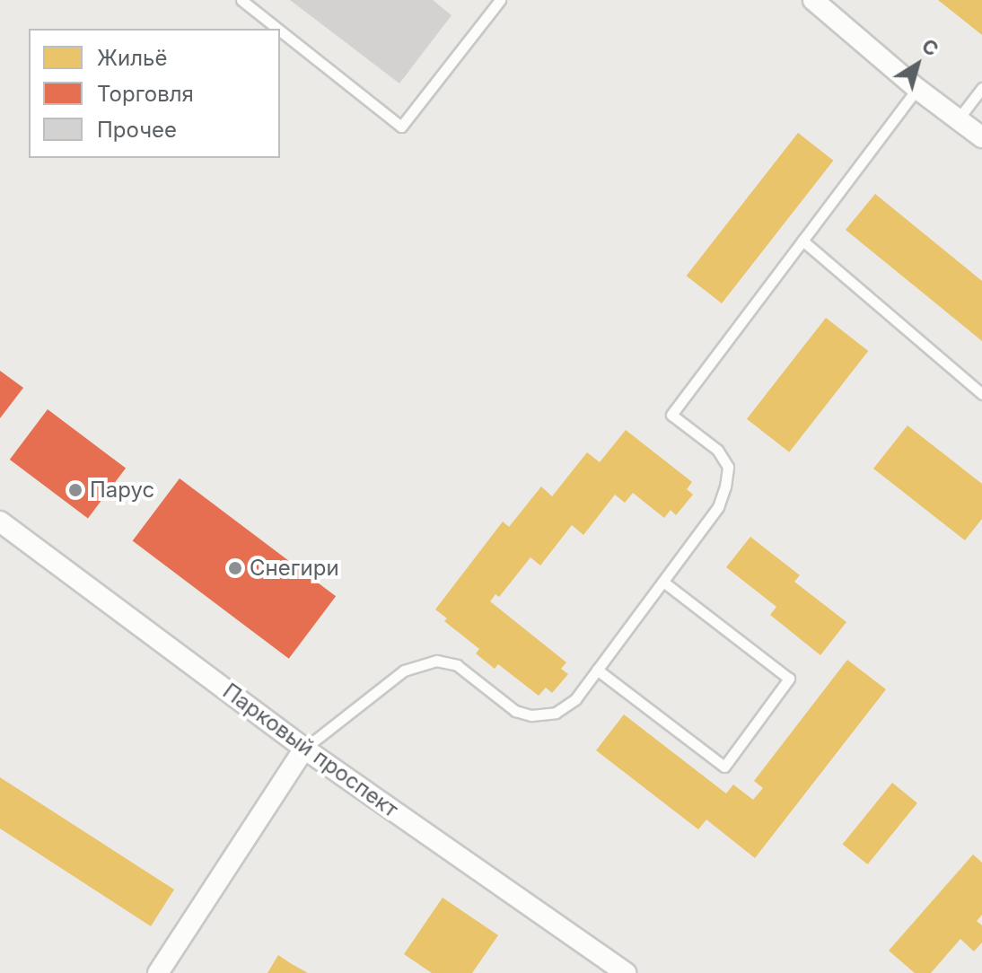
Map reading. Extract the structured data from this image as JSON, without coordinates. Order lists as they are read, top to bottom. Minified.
{"streets":{"street":["Парковый проспект"]},"places":["Парус","Снегири"],"legend":["Жильё","Торговля","Прочее"],"north":"top right"}
